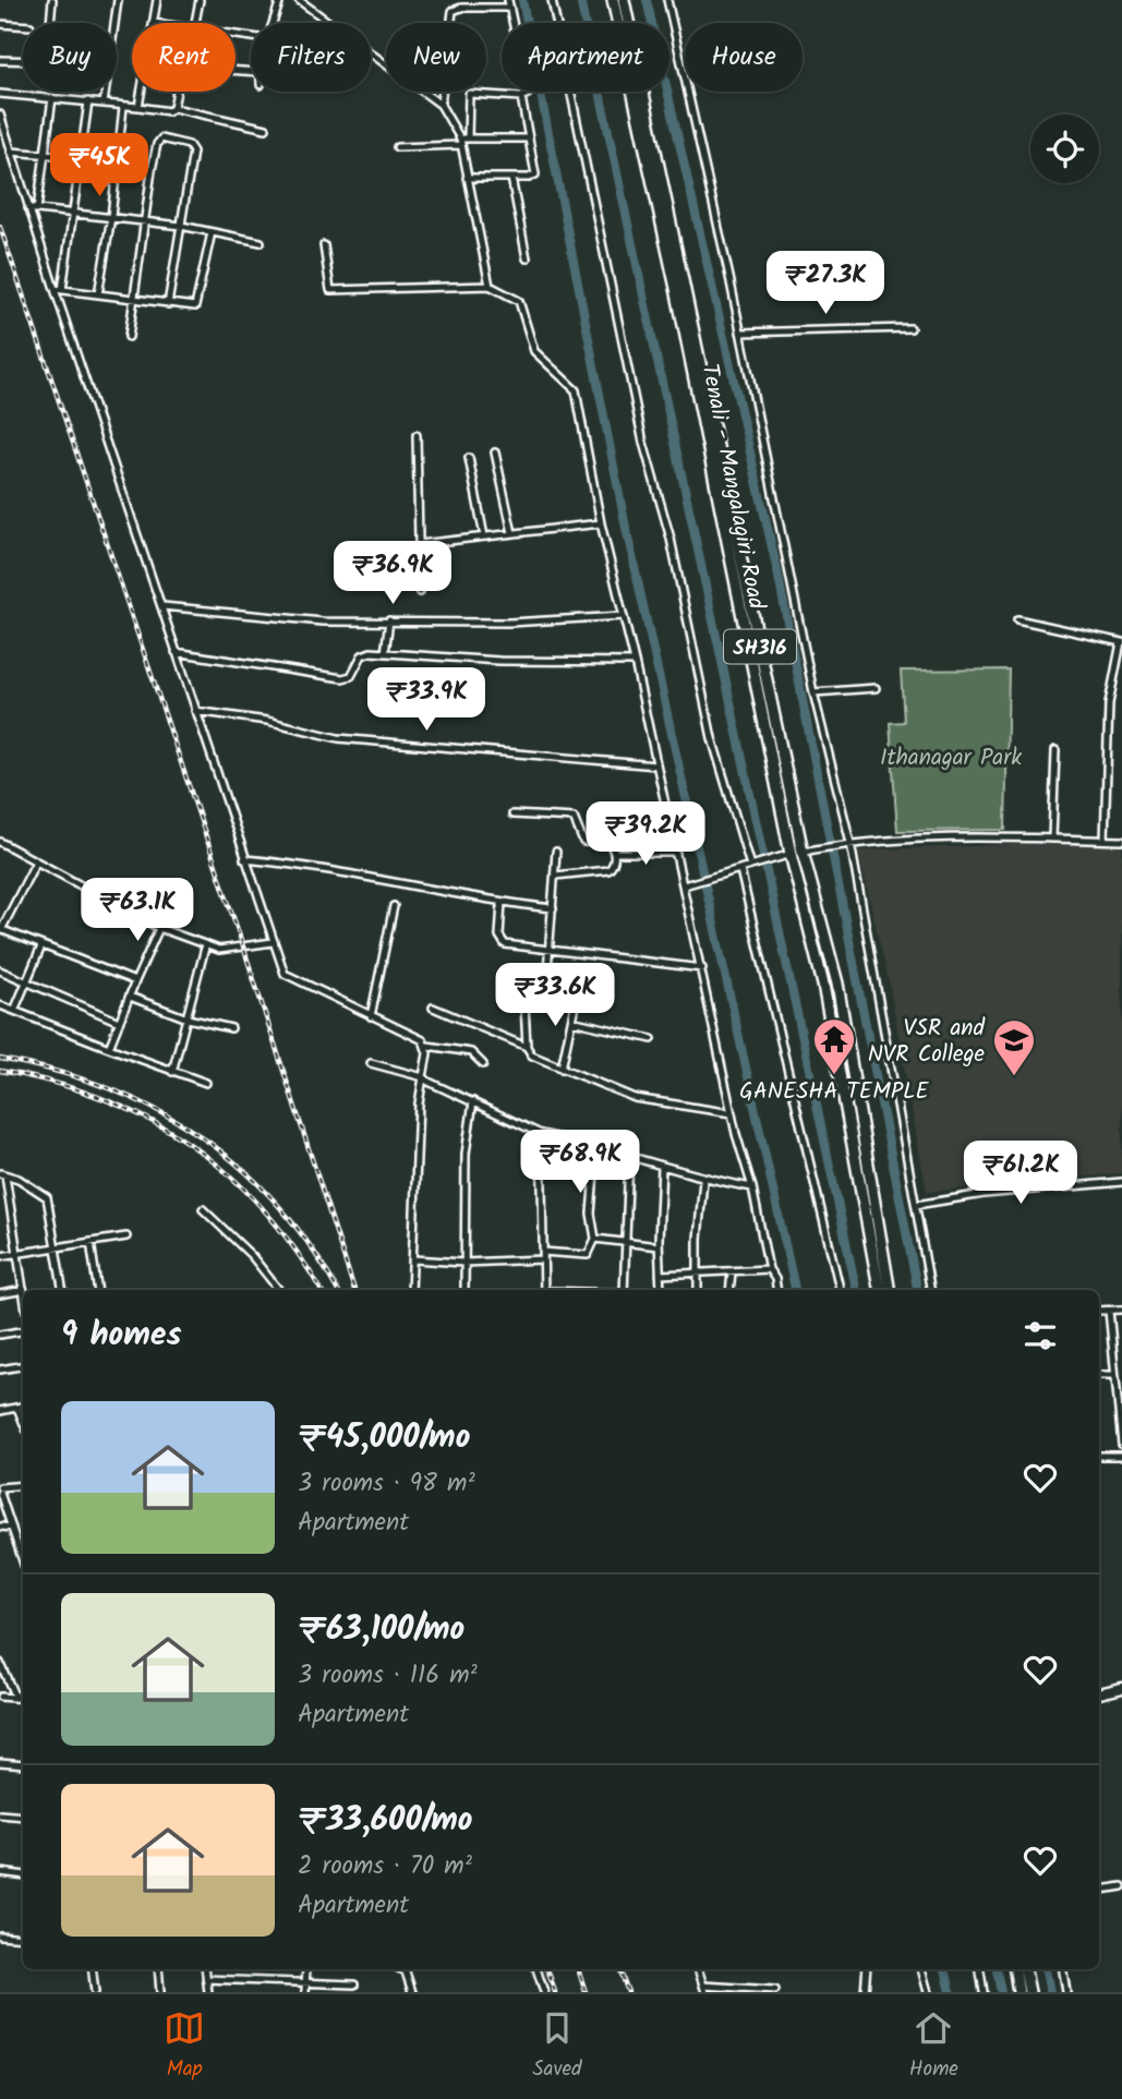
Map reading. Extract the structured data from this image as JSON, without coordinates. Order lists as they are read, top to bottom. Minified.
{"streets":{"main road":["Tenali - Mangalagiri Road","SH316"]},"parks":["Ithanagar Park"],"places":{"temple":["GANESHA TEMPLE"],"school or university":["VSR and NVR College"]},"page":{"chip":["Buy","Rent","Filters","New","Apartment","House"],"price":["₹45K","₹27.3K","₹36.9K","₹33.9K","₹39.2K","₹63.1K","₹33.6K","₹68.9K","₹61.2K"],"heading":"9 homes","list":[{"name":"₹45,000/mo","note":"3 rooms · 98 m² · Apartment"},{"name":"₹63,100/mo","note":"3 rooms · 116 m² · Apartment"},{"name":"₹33,600/mo","note":"2 rooms · 70 m² · Apartment"}],"tabs":["Map","Saved","Home"]}}
